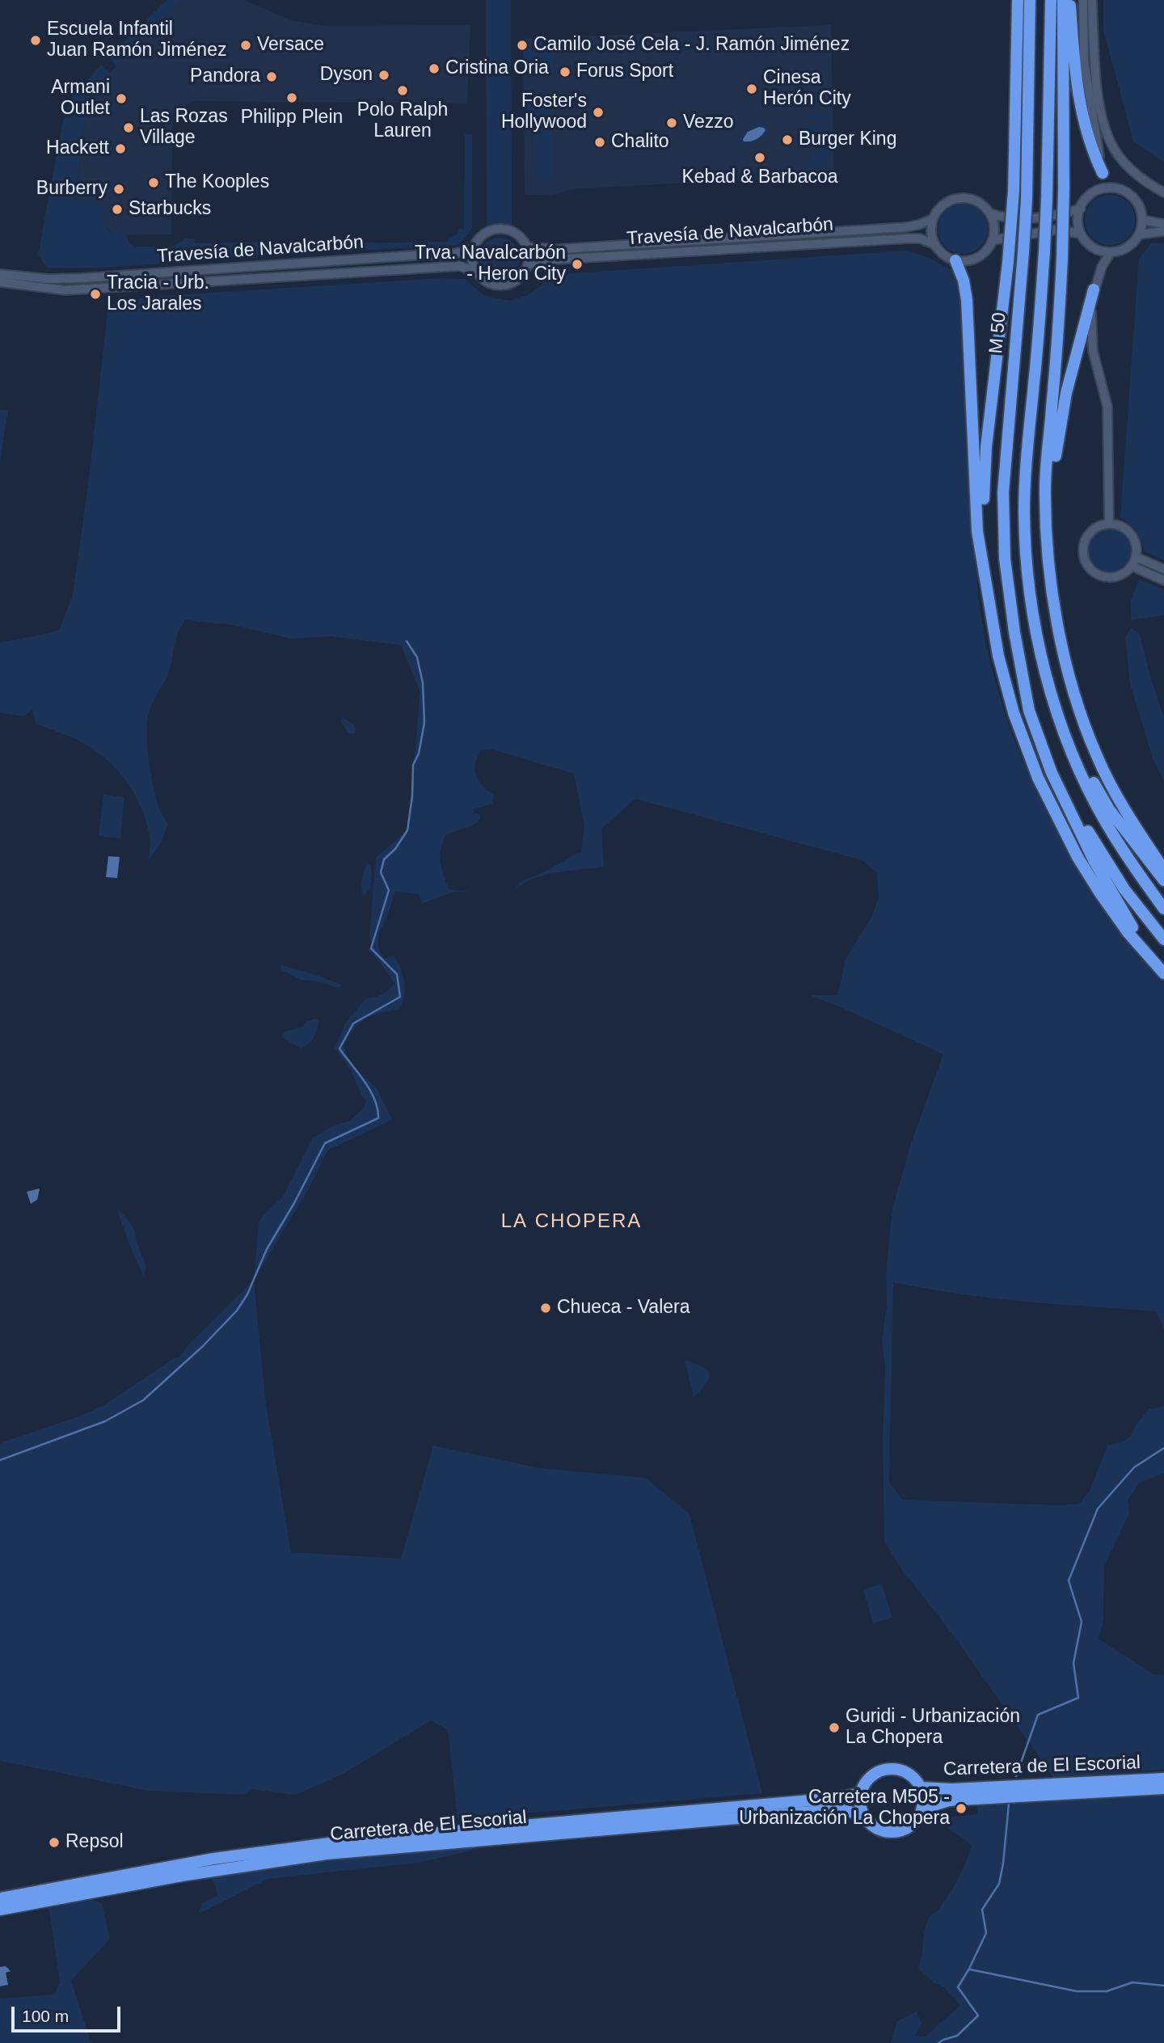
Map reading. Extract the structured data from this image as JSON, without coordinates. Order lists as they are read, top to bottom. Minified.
{"streets":{"highway":["M 50","Carretera de El Escorial"],"street":["Travesía de Navalcarbón"]},"districts":["LA CHOPERA"],"places":["Escuela Infantil Juan Ramón Jiménez","Versace","Camilo José Cela - J. Ramón Jiménez","Cristina Oria","Forus Sport","Dyson","Pandora","Cinesa Herón City","Polo Ralph Lauren","Philipp Plein","Armani Outlet","Foster's Hollywood","Vezzo","Las Rozas Village","Burger King","Chalito","Hackett","Kebad & Barbacoa","The Kooples","Burberry","Starbucks","Trva. Navalcarbón - Heron City","Tracia - Urb. Los Jarales","Chueca - Valera","Guridi - Urbanización La Chopera","Carretera M505 - Urbanización La Chopera","Repsol"],"scale_bar":"100 m"}
